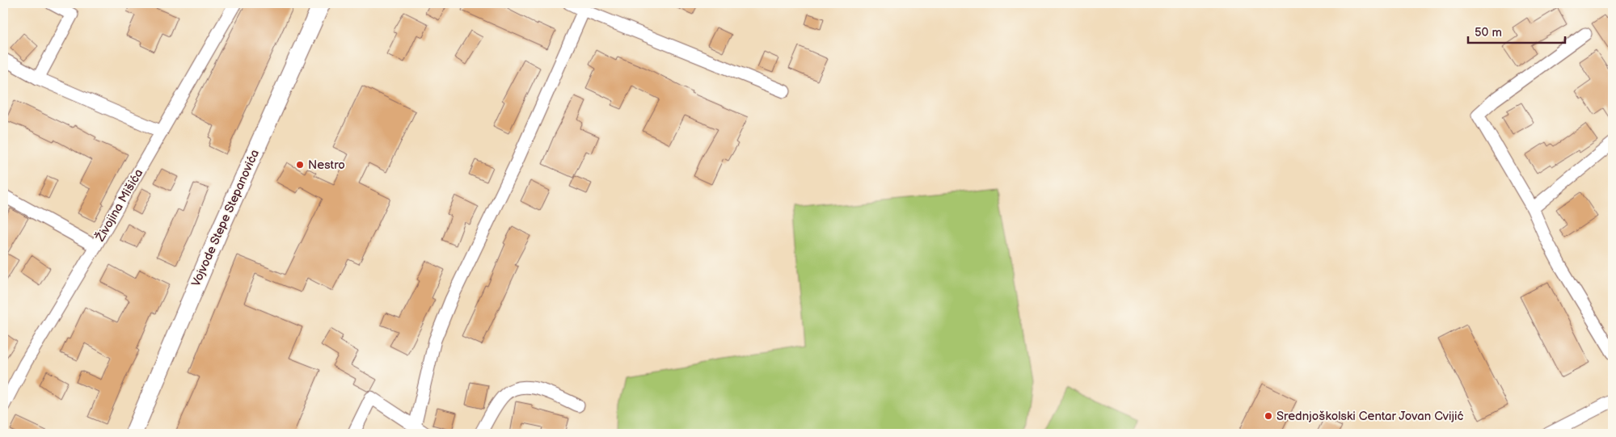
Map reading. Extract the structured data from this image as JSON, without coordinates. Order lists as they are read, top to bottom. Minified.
{"streets":{"street":["Živojina Mišića","Vojvode Stepe Stepanovića"]},"places":["Nestro","Srednjoškolski Centar Jovan Cvijić"],"scale_bar":"50 m"}
